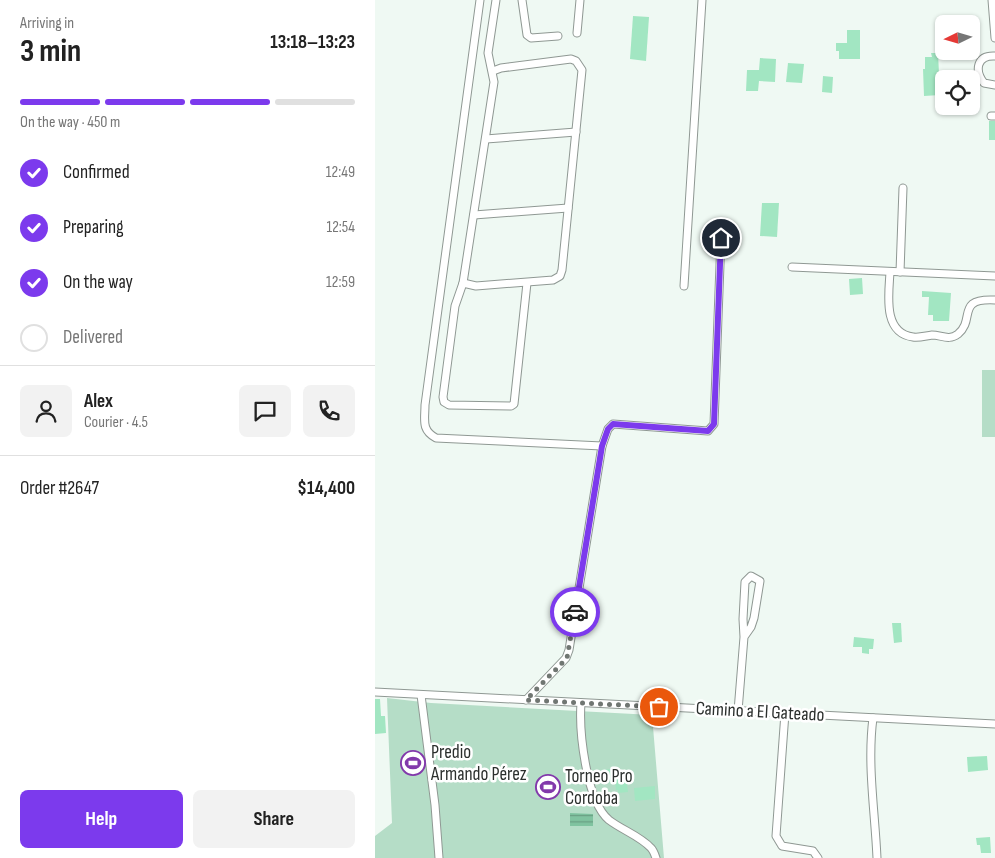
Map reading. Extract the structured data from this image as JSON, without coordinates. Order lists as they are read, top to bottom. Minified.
{"streets":{"street":["Camino a El Gateado"]},"places":{"sports":["Predio Armando Pérez","Torneo Pro Cordoba"]},"north":"left","page":{"heading":["3 min","Arriving in","13:18–13:23"],"panel":["Alex","Courier · 4.5","Order #2647","$14,400"],"bar":"On the way · 450 m","list":[["Confirmed","12:49"],["Preparing","12:54"],["On the way","12:59"],"Delivered"],"buttons":["Help","Share"]}}
